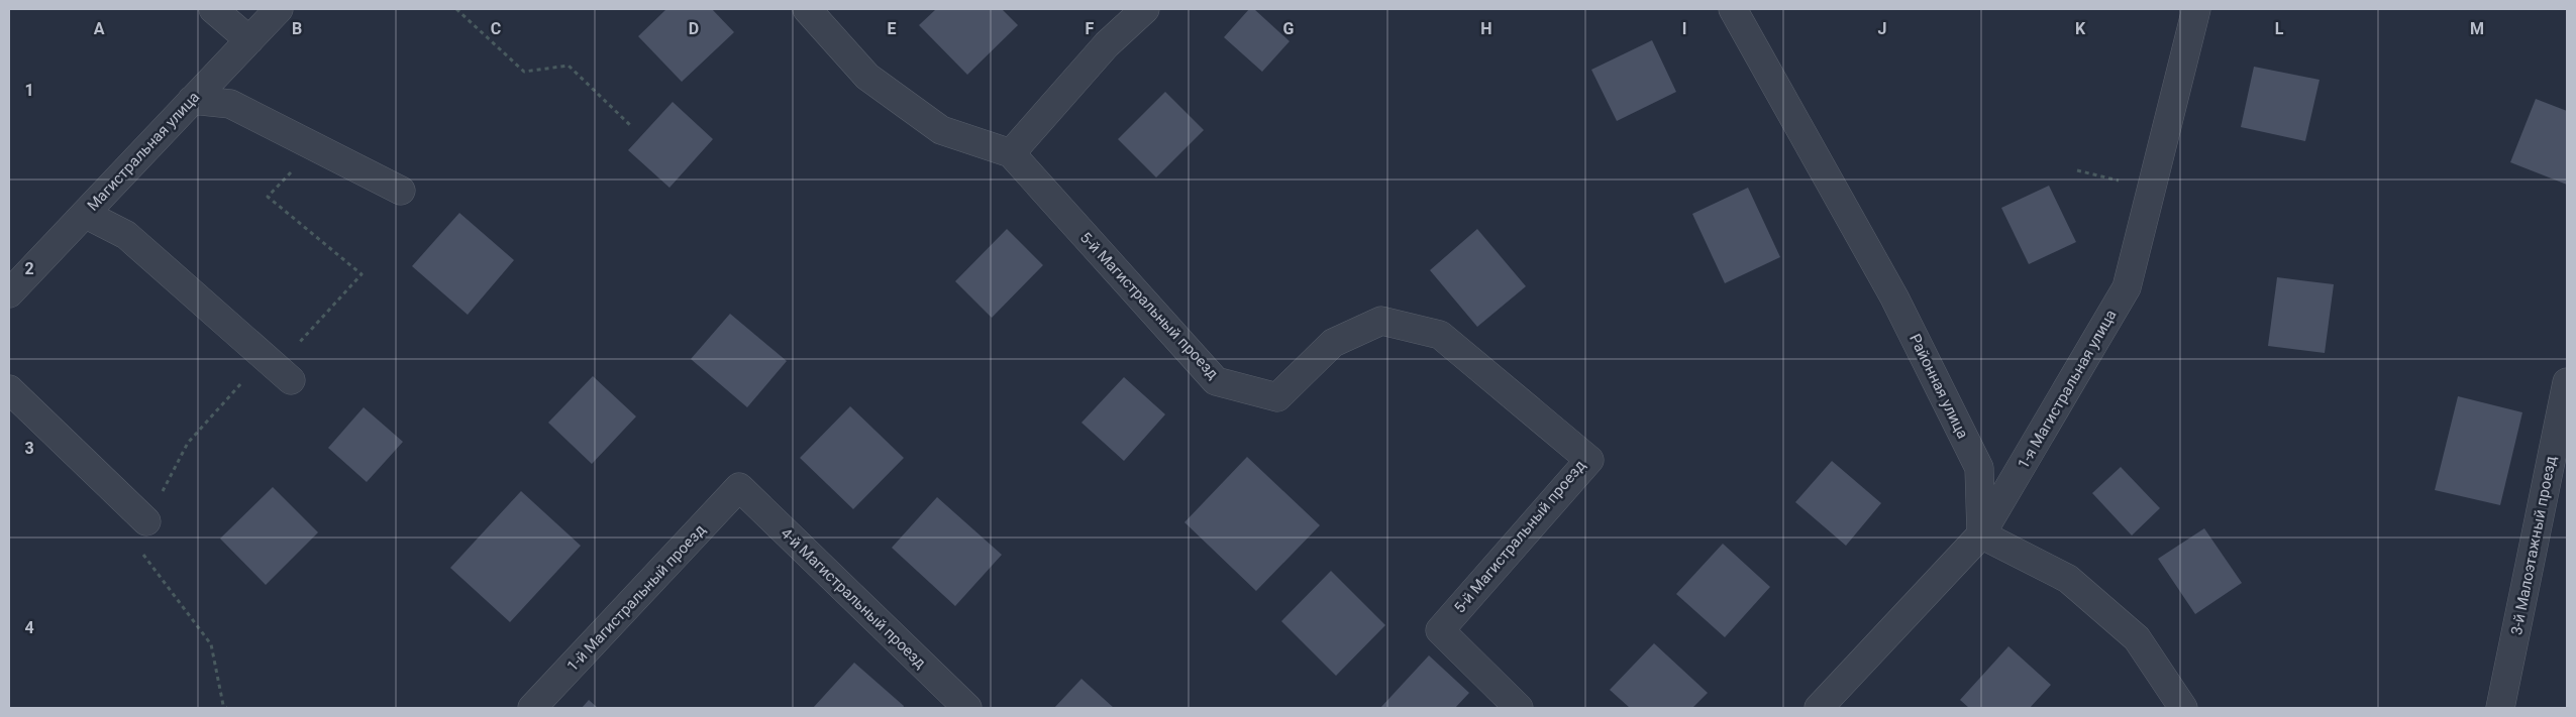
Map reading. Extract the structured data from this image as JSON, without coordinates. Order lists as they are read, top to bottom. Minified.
{"streets":{"street":["Магистральная улица","5-й Магистральный проезд","Районная улица","1-я Магистральная улица","3-й Малоэтажный проезд","1-й Магистральный проезд","4-й Магистральный проезд"]},"crossings":[["Районная улица","1-я Магистральная улица"],["1-й Магистральный проезд","4-й Магистральный проезд"]],"grid":{"columns":["A","B","C","D","E","F","G","H","I","J","K","L","M"],"rows":["1","2","3","4"]}}
